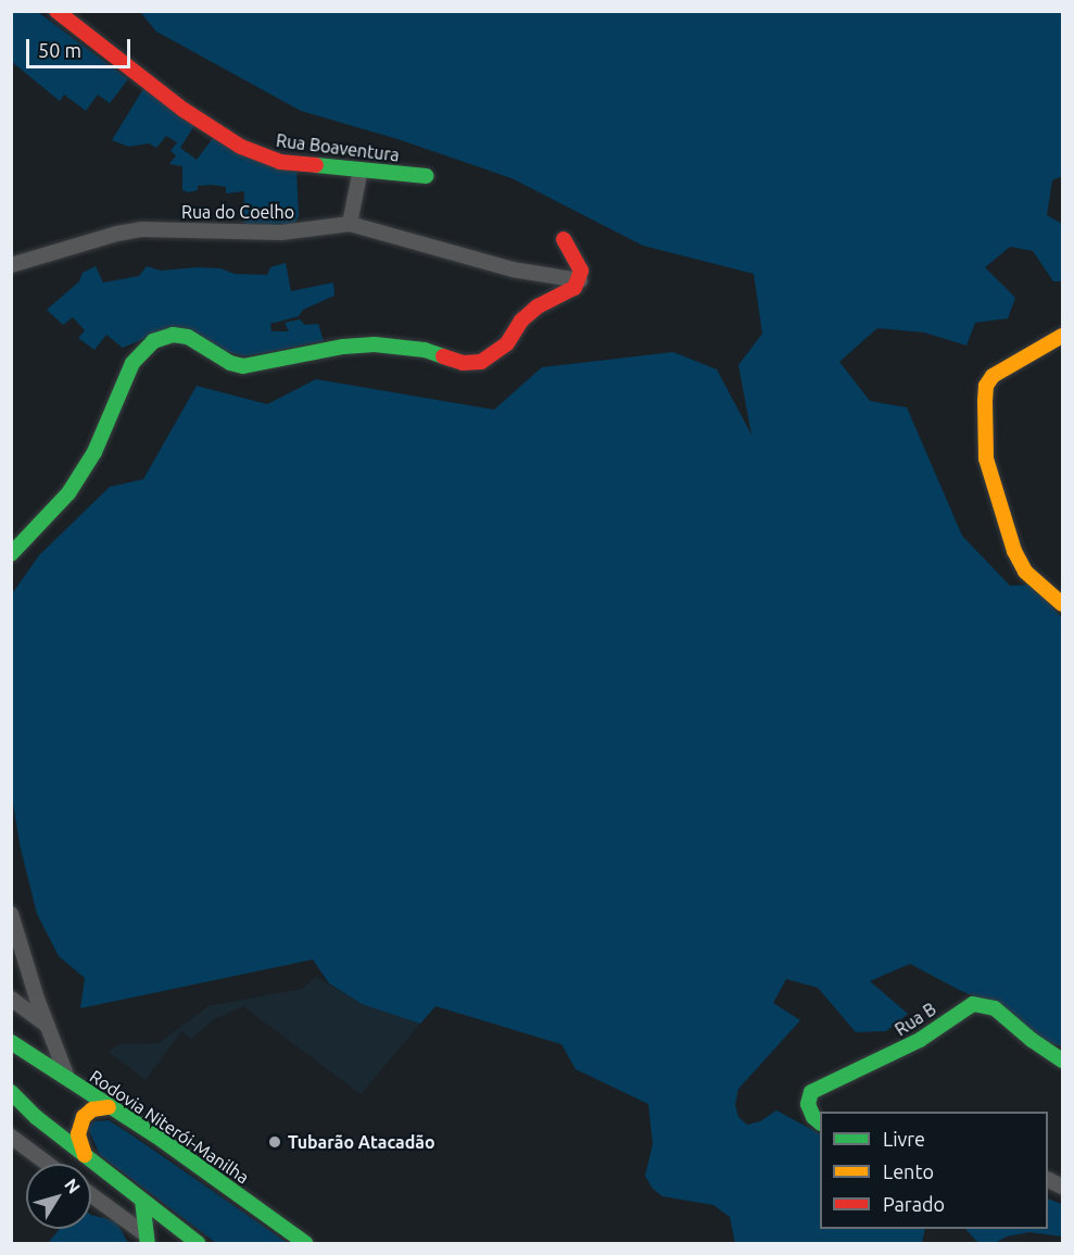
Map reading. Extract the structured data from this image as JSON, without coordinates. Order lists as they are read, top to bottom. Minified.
{"streets":{"main road":["Rua Boaventura","Rua B","Rodovia Niterói-Manilha"],"street":["Rua do Coelho"]},"places":["Tubarão Atacadão"],"legend":["Livre","Lento","Parado"],"scale_bar":"50 m","north":"top right"}
